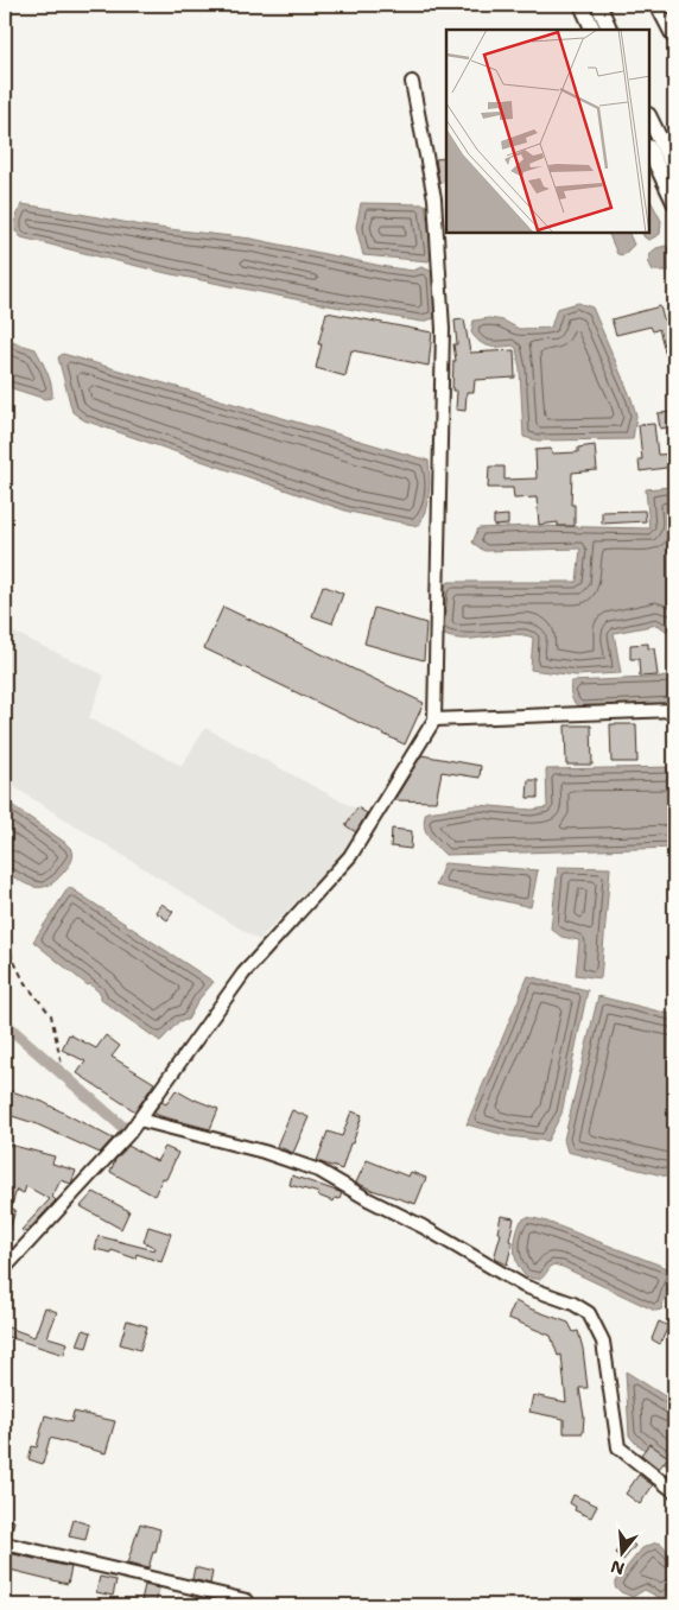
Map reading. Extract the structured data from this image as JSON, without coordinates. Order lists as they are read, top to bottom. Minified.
{"north":"bottom"}
